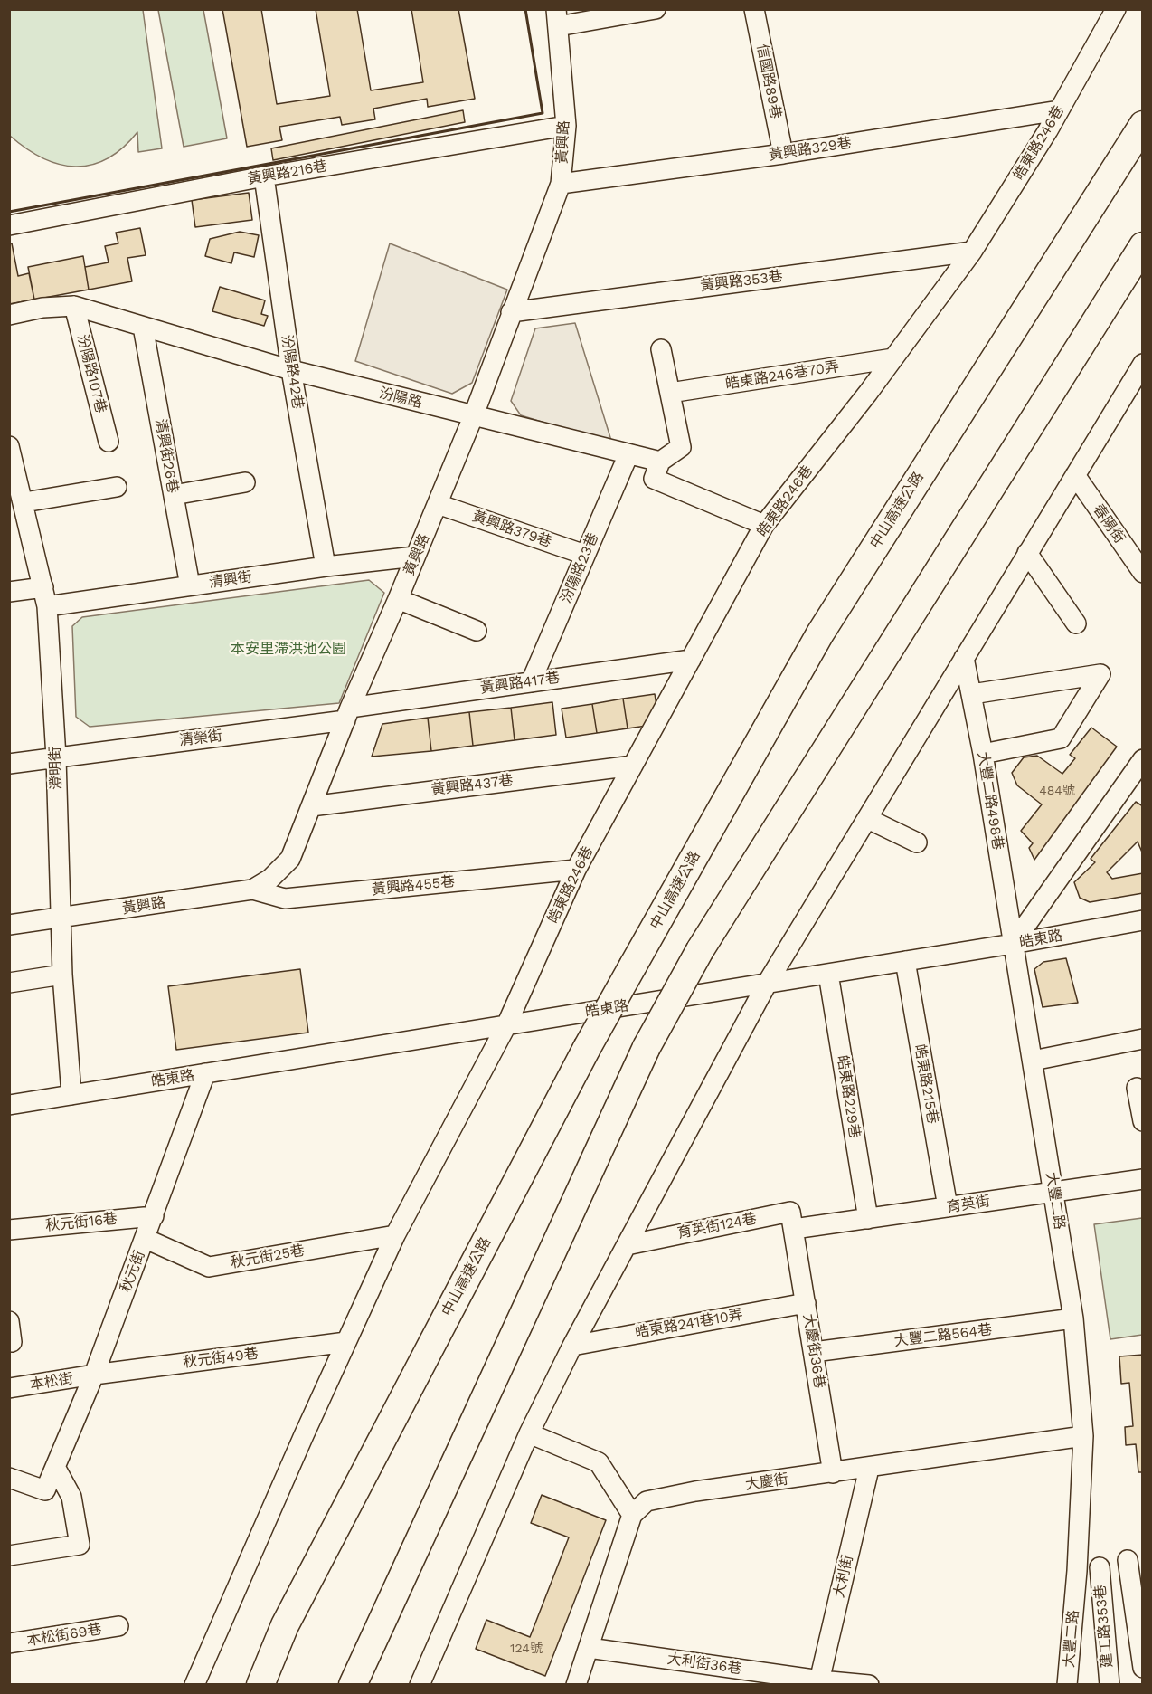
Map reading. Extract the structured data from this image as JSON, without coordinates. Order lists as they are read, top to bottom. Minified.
{"streets":{"highway":["中山高速公路"],"street":["信國路89巷","黃興路","皓東路246巷","黃興路329巷","黃興路216巷","黃興路353巷","汾陽路42巷","汾陽路107巷","皓東路246巷70弄","汾陽路","清興街26巷","春陽街","黃興路379巷","汾陽路23巷","清興街","黃興路417巷","清榮街","澄明街","黃興路437巷","大豐二路498巷","黃興路455巷","皓東路","皓東路215巷","皓東路229巷","大豐二路","育英街","秋元街16巷","育英街124巷","秋元街25巷","秋元街","皓東路241巷10弄","大豐二路564巷","大慶街36巷","秋元街49巷","本松街","大慶街","大利街","建工路353巷","本松街69巷","大利街36巷"]},"crossings":[["信國路89巷","黃興路329巷"],["黃興路","黃興路329巷"],["黃興路","黃興路216巷"],["黃興路","黃興路353巷"],["黃興路","汾陽路"],["黃興路","黃興路379巷"],["黃興路","清興街"],["黃興路","黃興路417巷"],["黃興路","清榮街"],["黃興路","澄明街"],["黃興路","黃興路437巷"],["黃興路","黃興路455巷"],["皓東路246巷","黃興路329巷"],["皓東路246巷","黃興路353巷"],["皓東路246巷","皓東路246巷70弄"],["皓東路246巷","黃興路417巷"],["皓東路246巷","黃興路437巷"],["皓東路246巷","黃興路455巷"],["皓東路246巷","皓東路"],["皓東路246巷","秋元街25巷"],["皓東路246巷","秋元街49巷"],["黃興路216巷","汾陽路42巷"],["汾陽路42巷","汾陽路"],["汾陽路42巷","清興街"],["汾陽路107巷","汾陽路"],["汾陽路","清興街26巷"],["汾陽路","汾陽路23巷"],["清興街26巷","清興街"],["黃興路379巷","汾陽路23巷"],["汾陽路23巷","黃興路417巷"],["清興街","澄明街"],["黃興路417巷","清榮街"],["清榮街","澄明街"],["澄明街","皓東路"],["大豐二路498巷","皓東路"],["大豐二路498巷","大豐二路"],["皓東路","皓東路215巷"],["皓東路","皓東路229巷"],["皓東路","大豐二路"],["皓東路","秋元街"],["皓東路215巷","育英街"],["皓東路229巷","育英街"],["大豐二路","育英街"],["大豐二路","大豐二路564巷"],["大豐二路","大慶街"],["育英街","育英街124巷"],["育英街","大慶街36巷"],["秋元街16巷","秋元街"],["育英街124巷","大慶街36巷"],["秋元街25巷","秋元街"],["秋元街","秋元街49巷"],["秋元街","本松街"],["皓東路241巷10弄","大慶街36巷"],["大豐二路564巷","大慶街36巷"],["大慶街36巷","大慶街"],["秋元街49巷","本松街"],["大慶街","大利街"],["大利街","大利街36巷"]],"parks":["本安里滯洪池公園"],"house_numbers":["484號","124號"]}
